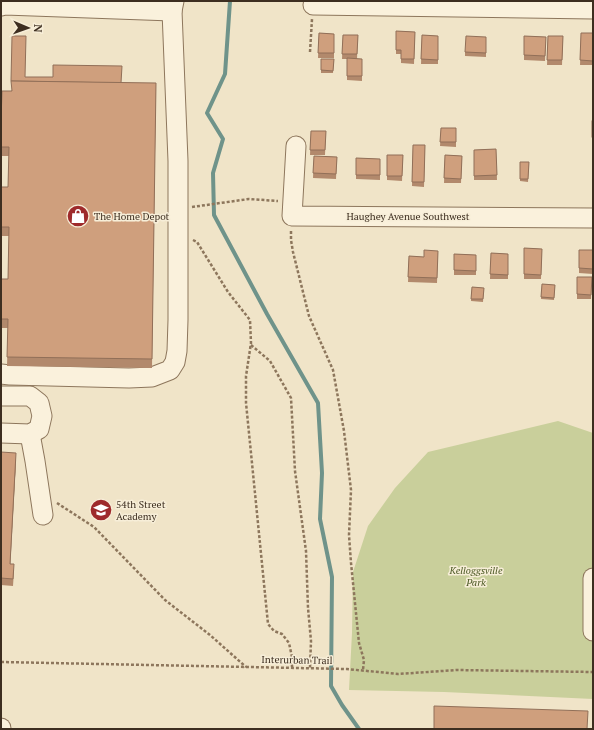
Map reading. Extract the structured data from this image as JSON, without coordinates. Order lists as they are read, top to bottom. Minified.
{"streets":{"street":["Haughey Avenue Southwest"],"path":["Interurban Trail"]},"parks":["Kelloggsville Park"],"places":{"shop":["The Home Depot"],"school or university":["54th Street Academy"]},"north":"right"}
